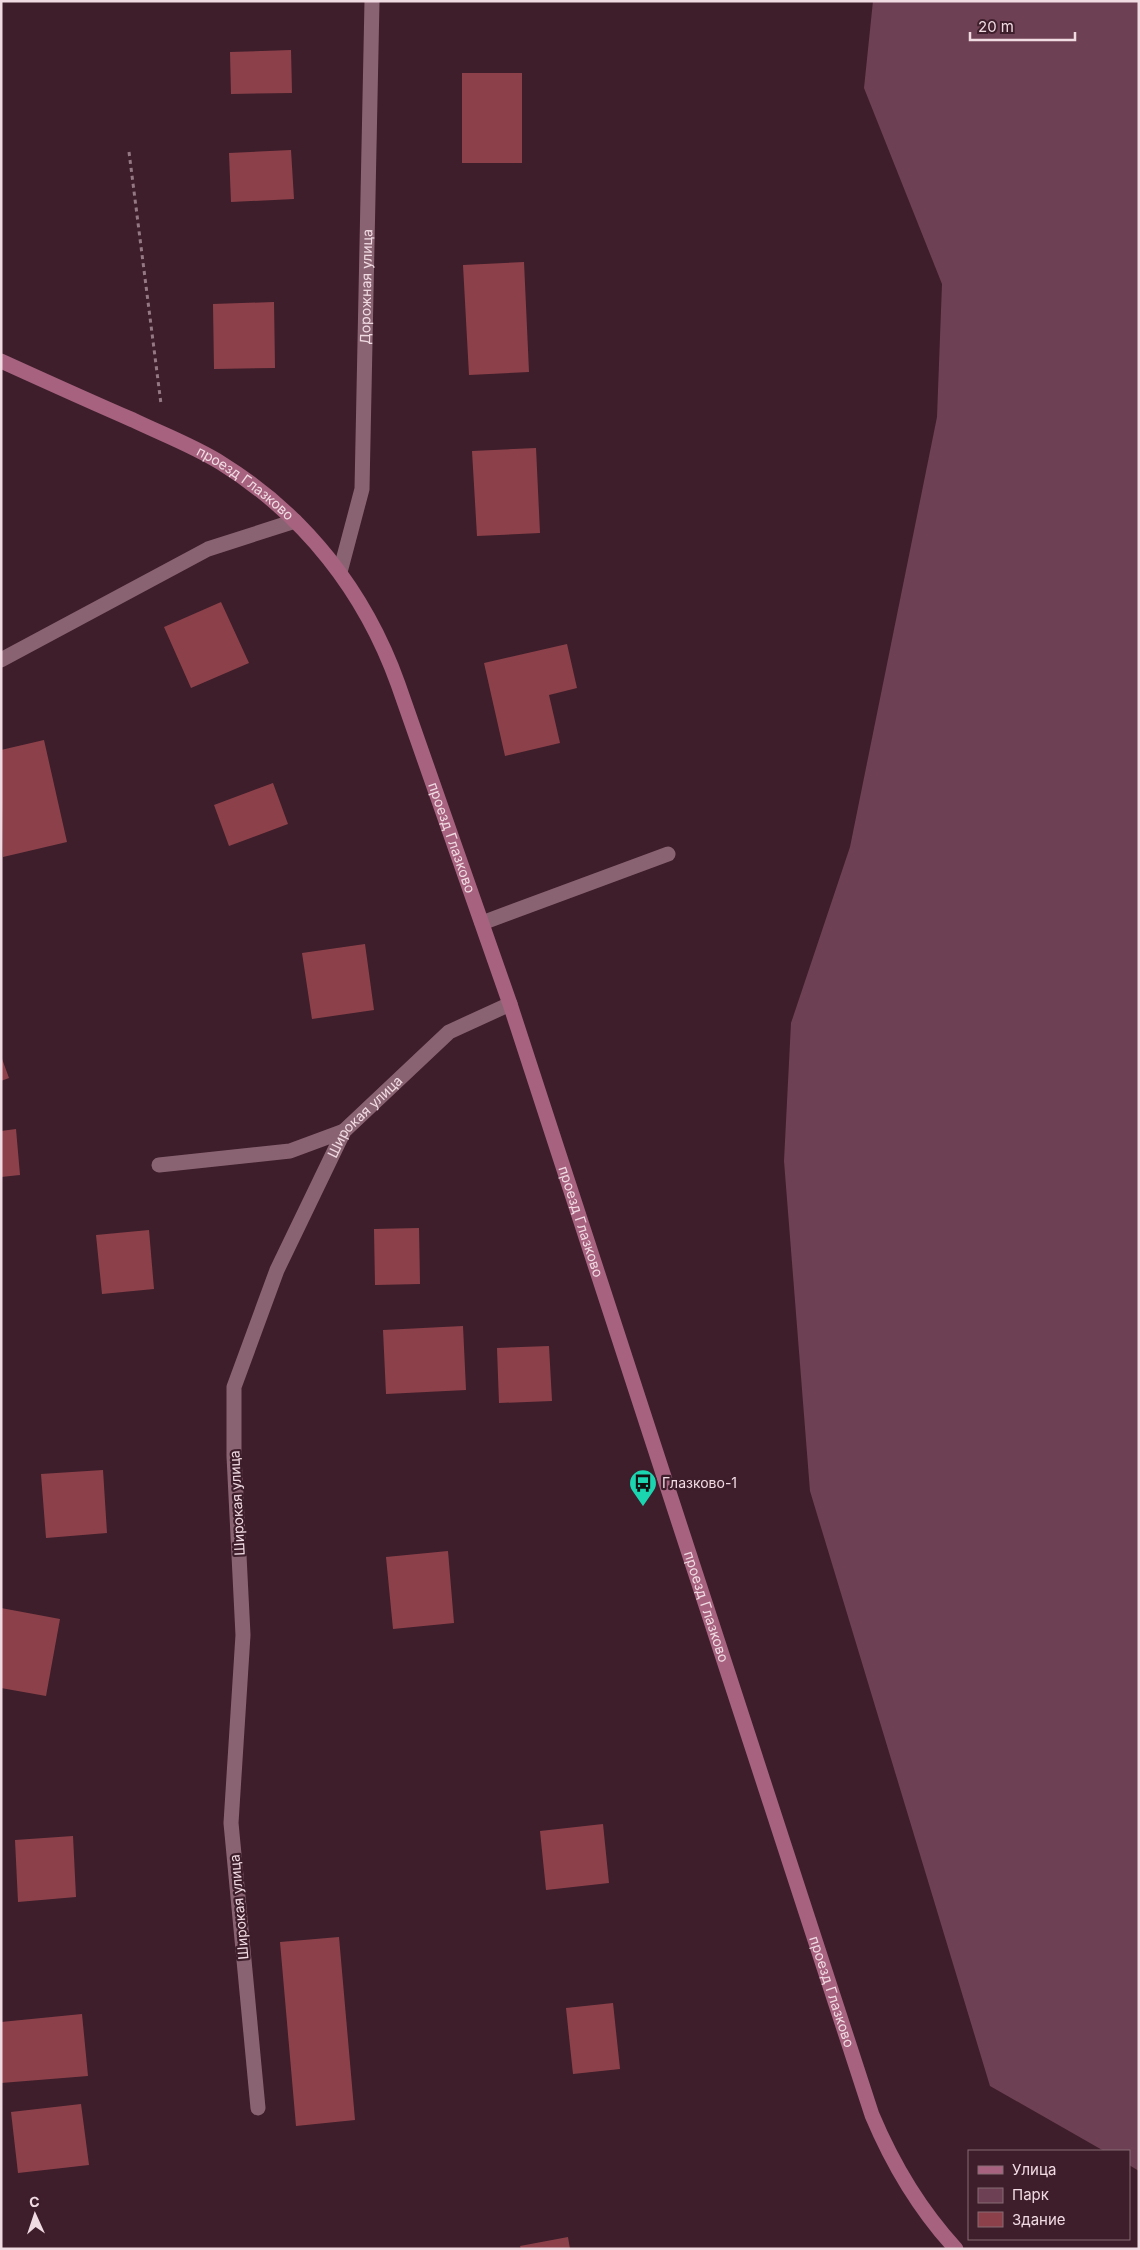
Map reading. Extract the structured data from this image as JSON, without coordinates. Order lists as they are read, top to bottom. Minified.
{"streets":{"main road":["проезд Глазково"],"street":["Дорожная улица","Широкая улица"]},"crossings":[["Дорожная улица","проезд Глазково"],["проезд Глазково","Широкая улица"]],"places":{"bus stop":["Глазково-1"]},"legend":["Улица","Парк","Здание"],"scale_bar":"20 m","north":"top"}
